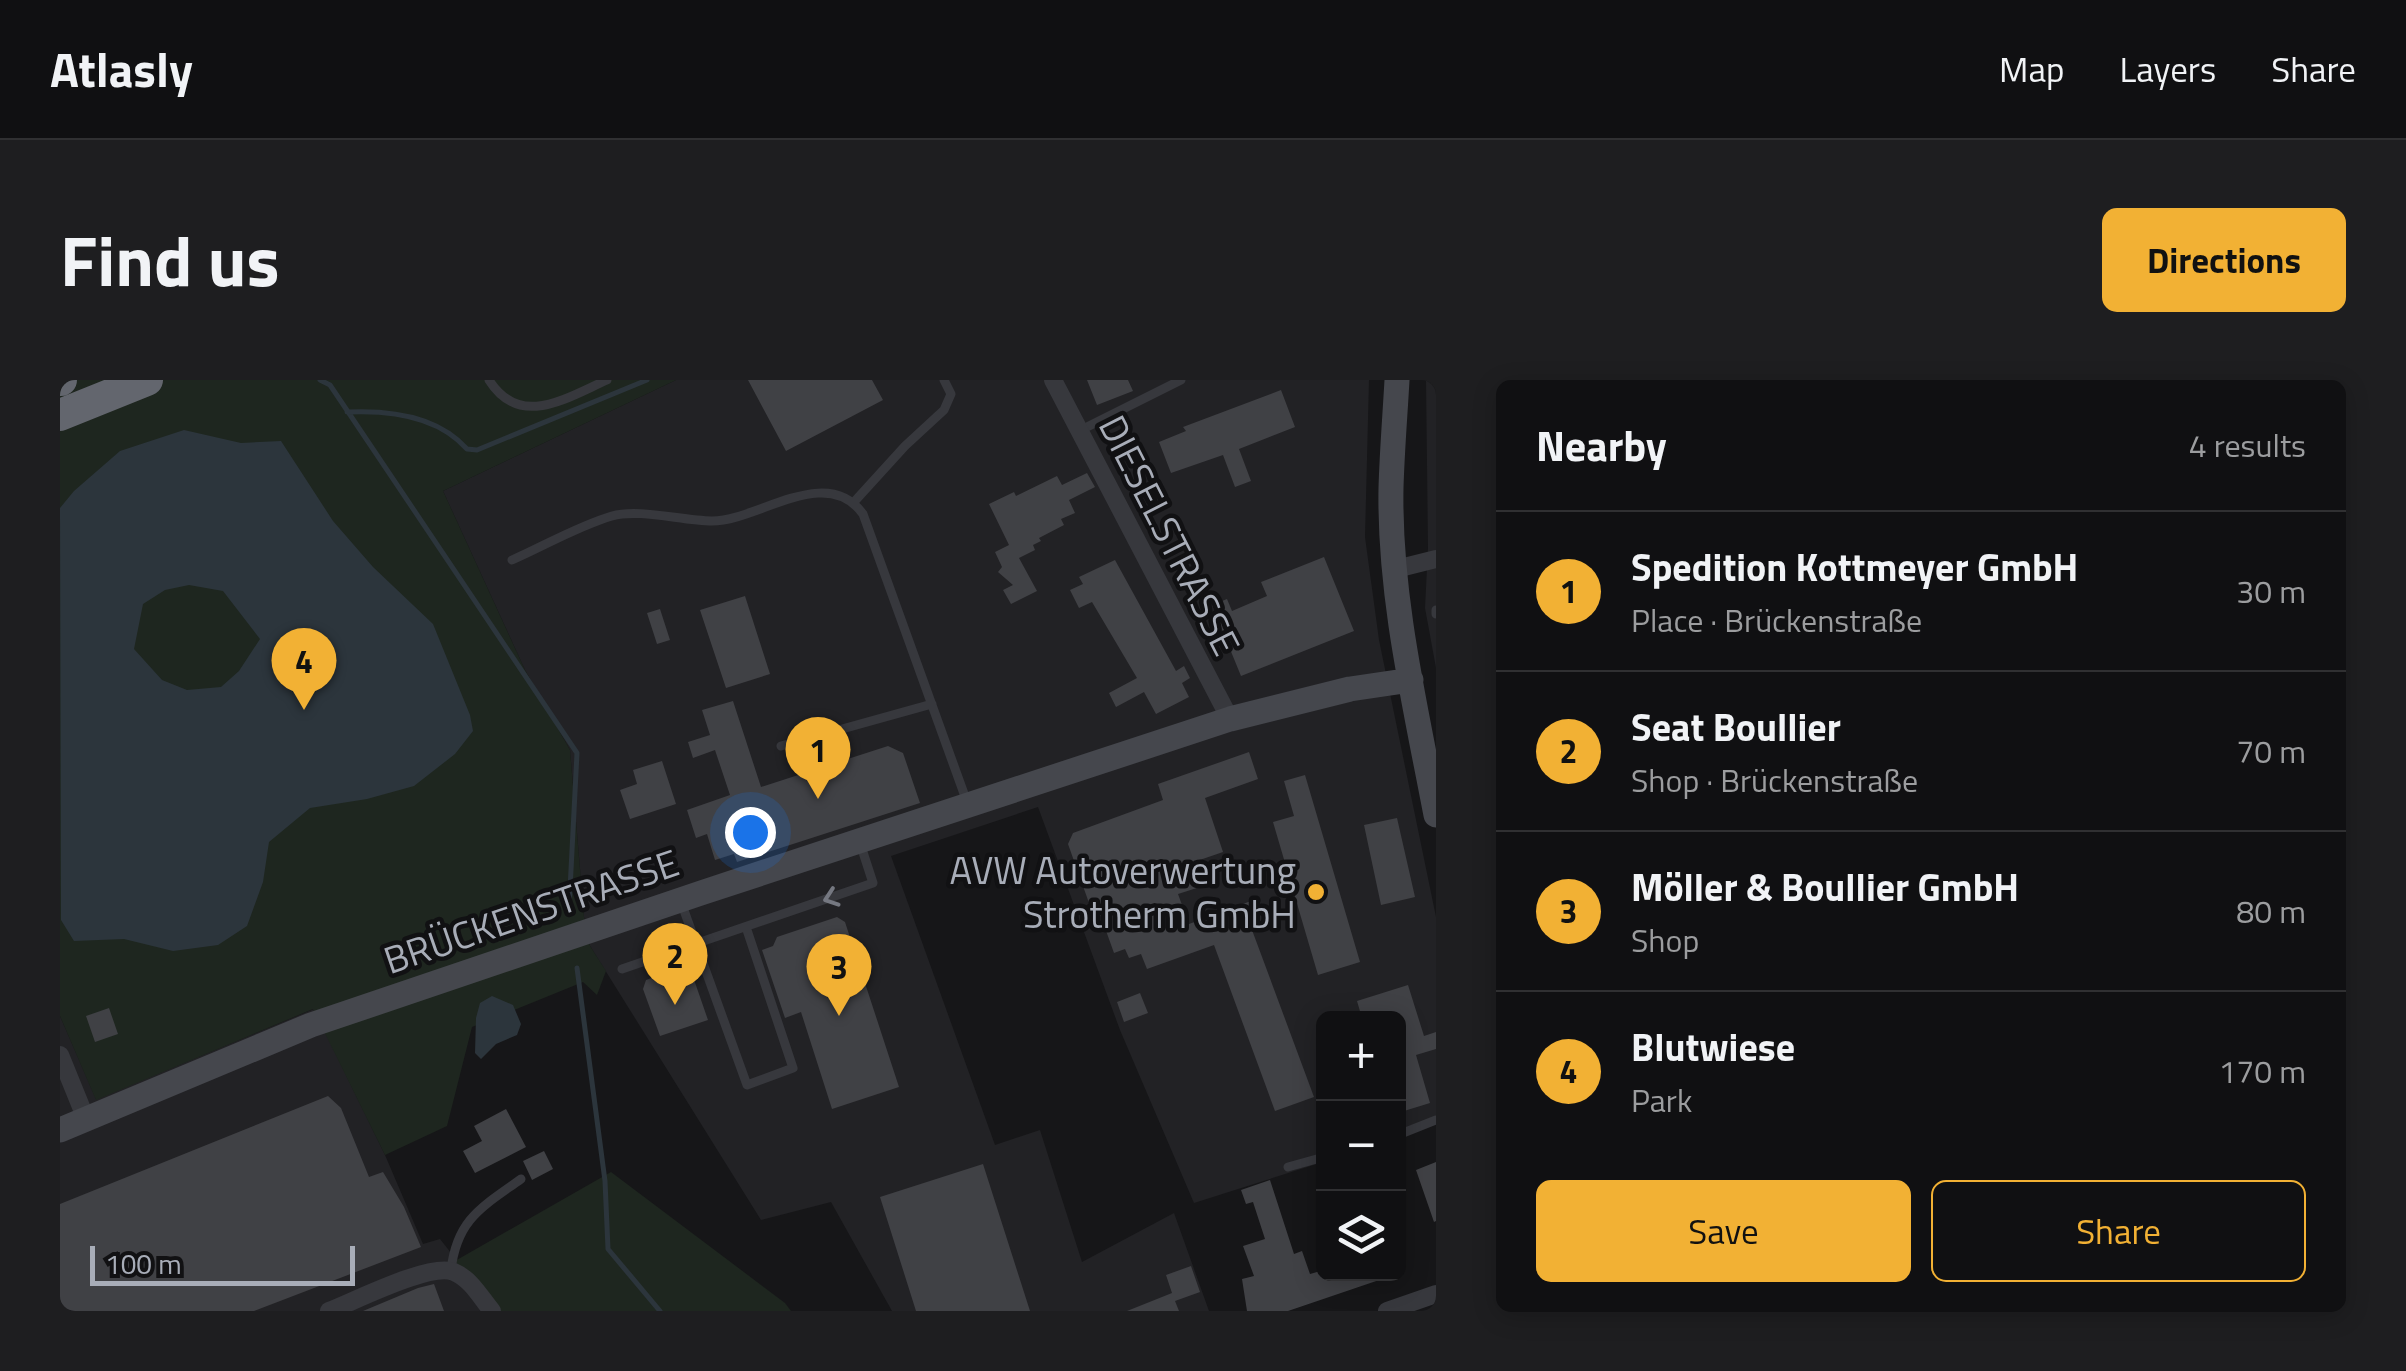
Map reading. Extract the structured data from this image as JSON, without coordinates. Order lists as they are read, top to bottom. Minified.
{"streets":{"main road":["BRÜCKENSTRASSE"],"street":["DIESELSTRASSE"]},"crossings":[["DIESELSTRASSE","BRÜCKENSTRASSE"]],"places":["AVW Autoverwertung Strotherm GmbH"],"scale_bar":"100 m","page":{"header":"Atlasly","nav":["Map","Layers","Share"],"title":"Find us","buttons":["Directions",["Save","Share"]],"heading":["Nearby","4 results"],"list":[{"mark":"1","name":"Spedition Kottmeyer GmbH","note":"Place · Brückenstraße","value":"30 m"},{"mark":"2","name":"Seat Boullier","note":"Shop · Brückenstraße","value":"70 m"},{"mark":"3","name":"Möller & Boullier GmbH","note":"Shop","value":"80 m"},{"mark":"4","name":"Blutwiese","note":"Park","value":"170 m"}],"pins":["4","1","2","3"],"map_buttons":["+","−"],"scale":"100 m"}}
